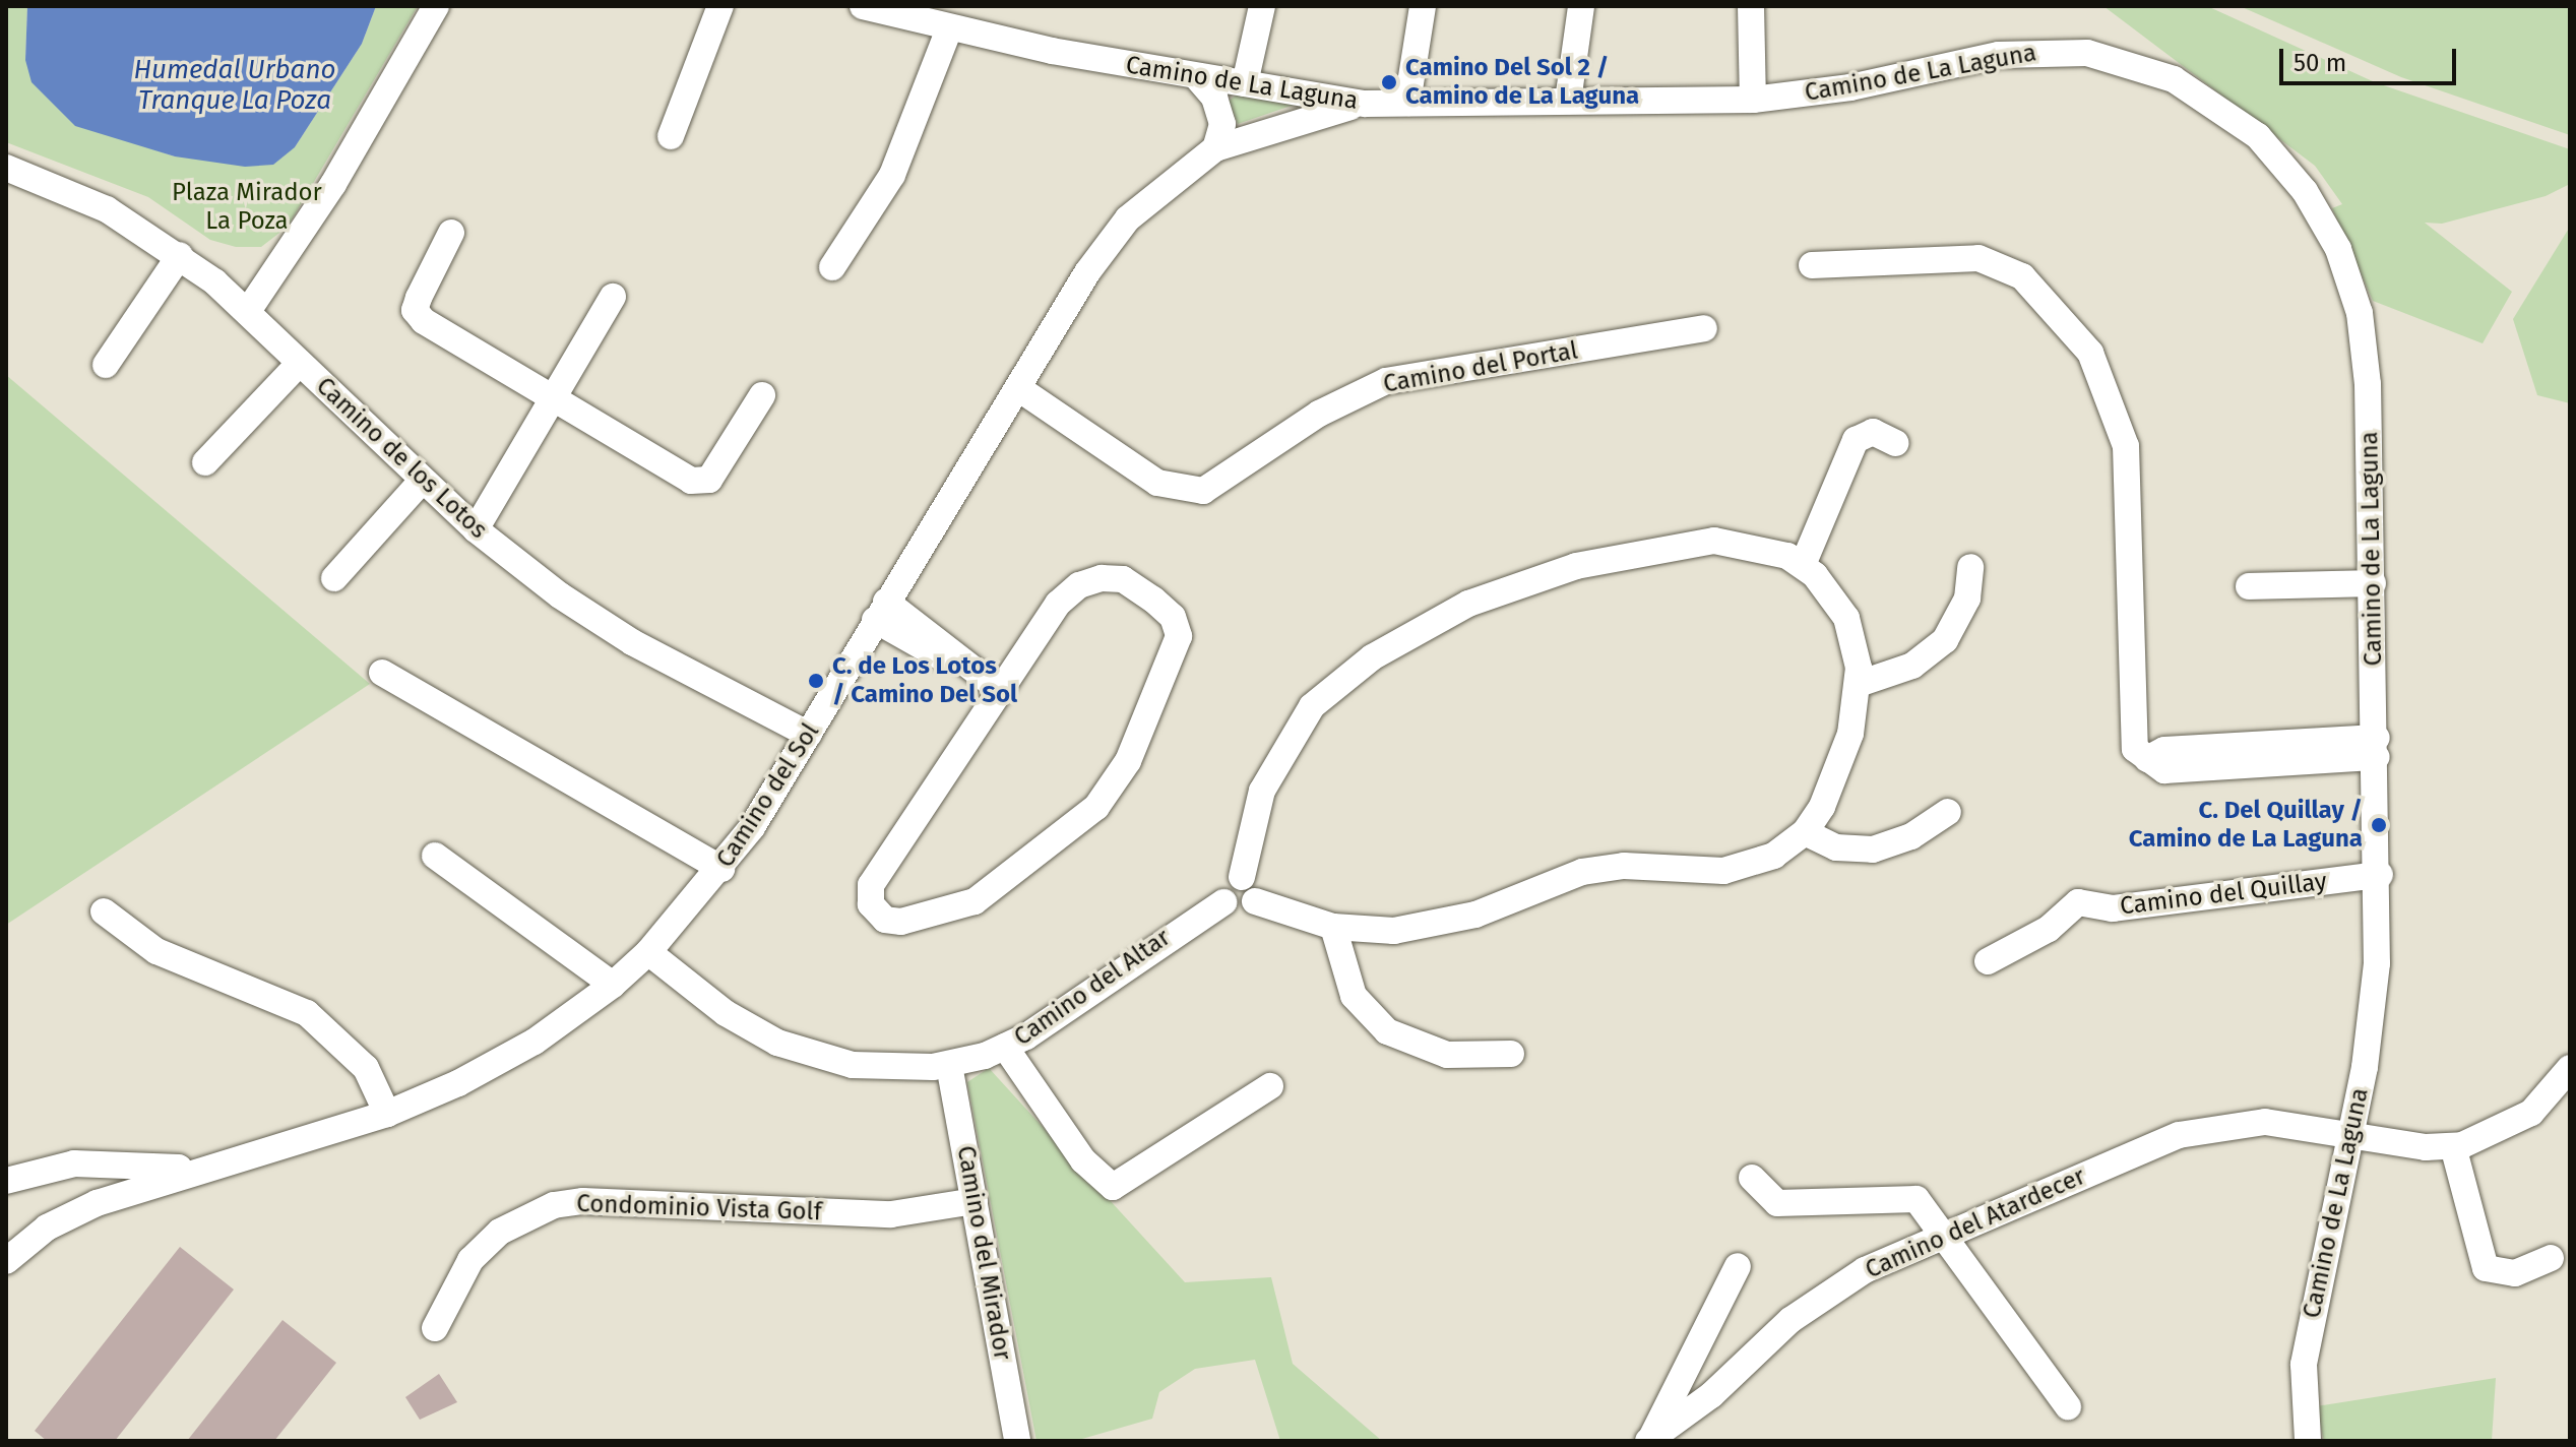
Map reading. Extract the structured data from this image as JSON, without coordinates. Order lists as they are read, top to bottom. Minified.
{"streets":{"street":["Camino de La Laguna","Camino del Portal","Camino de los Lotos","Camino del Sol","Camino del Quillay","Camino del Altar","Condominio Vista Golf","Camino del Atardecer","Camino del Mirador"]},"crossings":[["Camino de La Laguna","Camino del Sol"],["Camino de La Laguna","Camino del Quillay"],["Camino de La Laguna","Camino del Atardecer"],["Camino del Portal","Camino del Sol"],["Camino de los Lotos","Camino del Sol"],["Camino del Sol","Camino del Altar"],["Camino del Altar","Camino del Mirador"],["Condominio Vista Golf","Camino del Mirador"]],"water":["Humedal Urbano Tranque La Poza"],"parks":["Plaza Mirador La Poza"],"places":["Camino Del Sol 2 / Camino de La Laguna","C. de Los Lotos / Camino Del Sol","C. Del Quillay / Camino de La Laguna"],"scale_bar":"50 m"}
